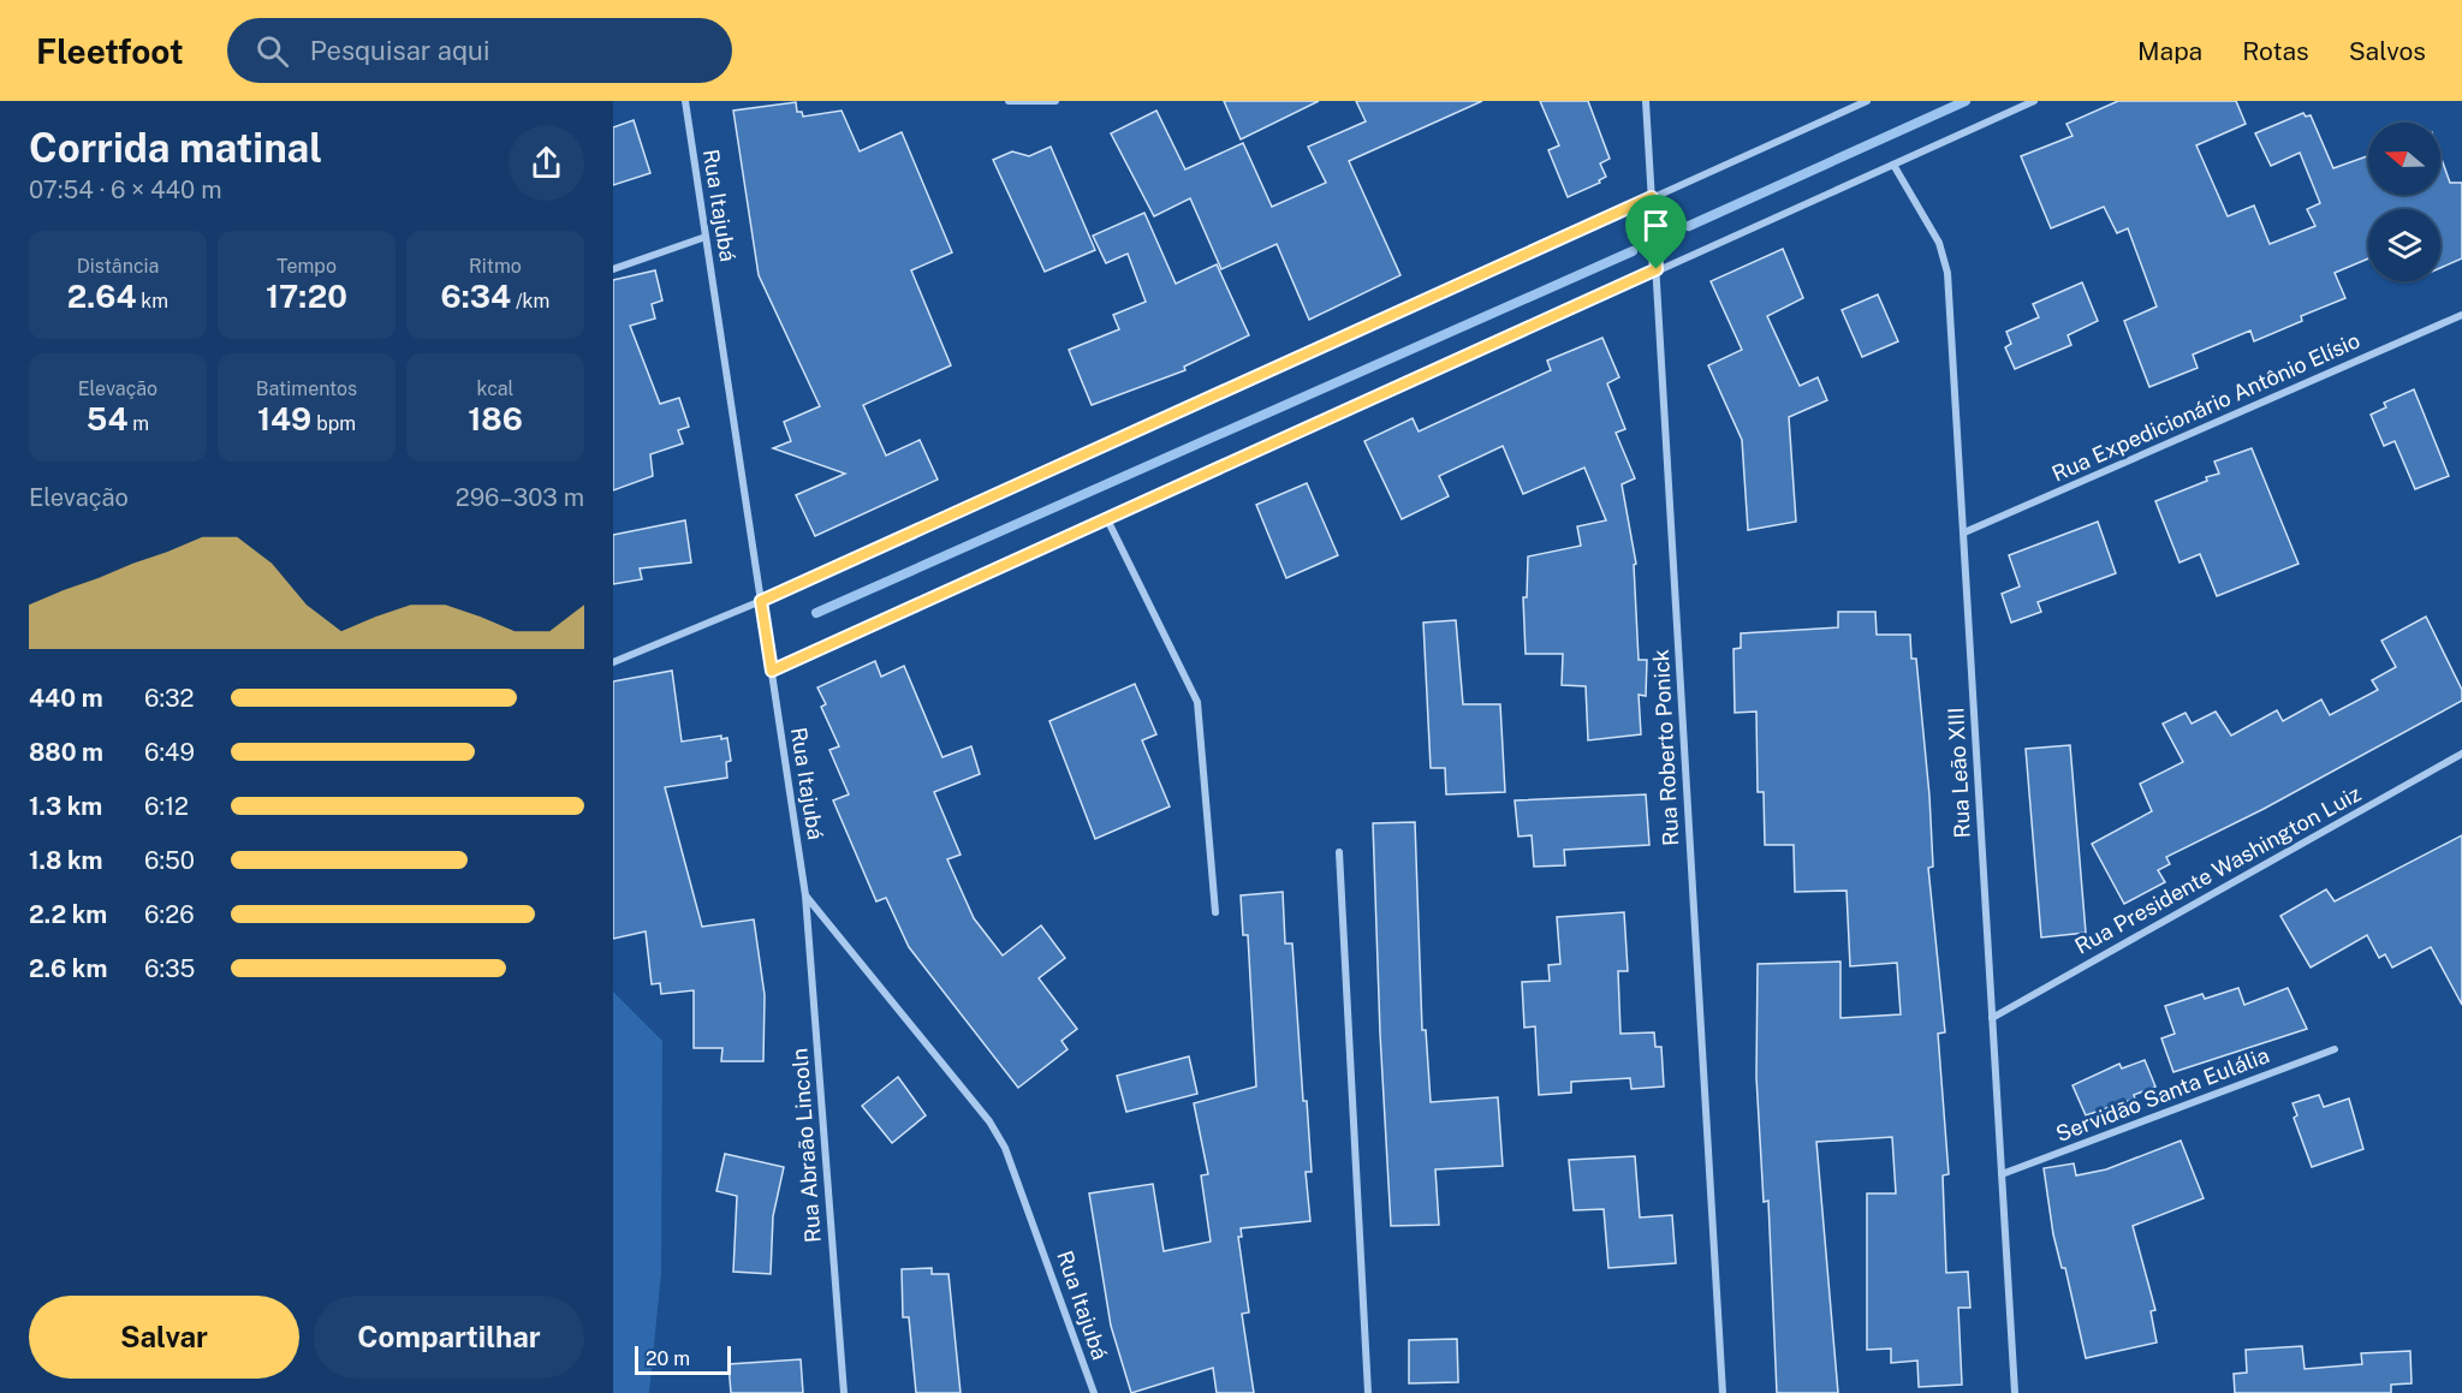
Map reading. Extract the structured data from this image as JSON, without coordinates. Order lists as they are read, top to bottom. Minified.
{"streets":{"street":["Rua Itajubá","Rua Expedicionário Antônio Elísio","Rua Roberto Ponick","Rua Leão XIII","Rua Presidente Washington Luiz","Servidão Santa Eulália","Rua Abraão Lincoln"]},"crossings":[["Rua Itajubá","Rua Abraão Lincoln"],["Rua Expedicionário Antônio Elísio","Rua Leão XIII"],["Rua Leão XIII","Rua Presidente Washington Luiz"],["Rua Leão XIII","Servidão Santa Eulália"]],"scale_bar":"20 m","north":"left","page":{"header":"Fleetfoot","search":"Pesquisar aqui","nav":["Mapa","Rotas","Salvos"],"heading":["Corrida matinal","07:54 · 6 × 440 m"],"stats":[["Distância","2.64 km"],["Tempo","17:20"],["Ritmo","6:34 /km"],["Elevação","54 m"],["Batimentos","149 bpm"],["kcal","186"]],"chart":["Elevação","296–303 m"],"list":[{"name":"440 m","note":"6:32"},{"name":"880 m","note":"6:49"},{"name":"1.3 km","note":"6:12"},{"name":"1.8 km","note":"6:50"},{"name":"2.2 km","note":"6:26"},{"name":"2.6 km","note":"6:35"}],"buttons":["Salvar","Compartilhar"],"scale":"20 m"}}
